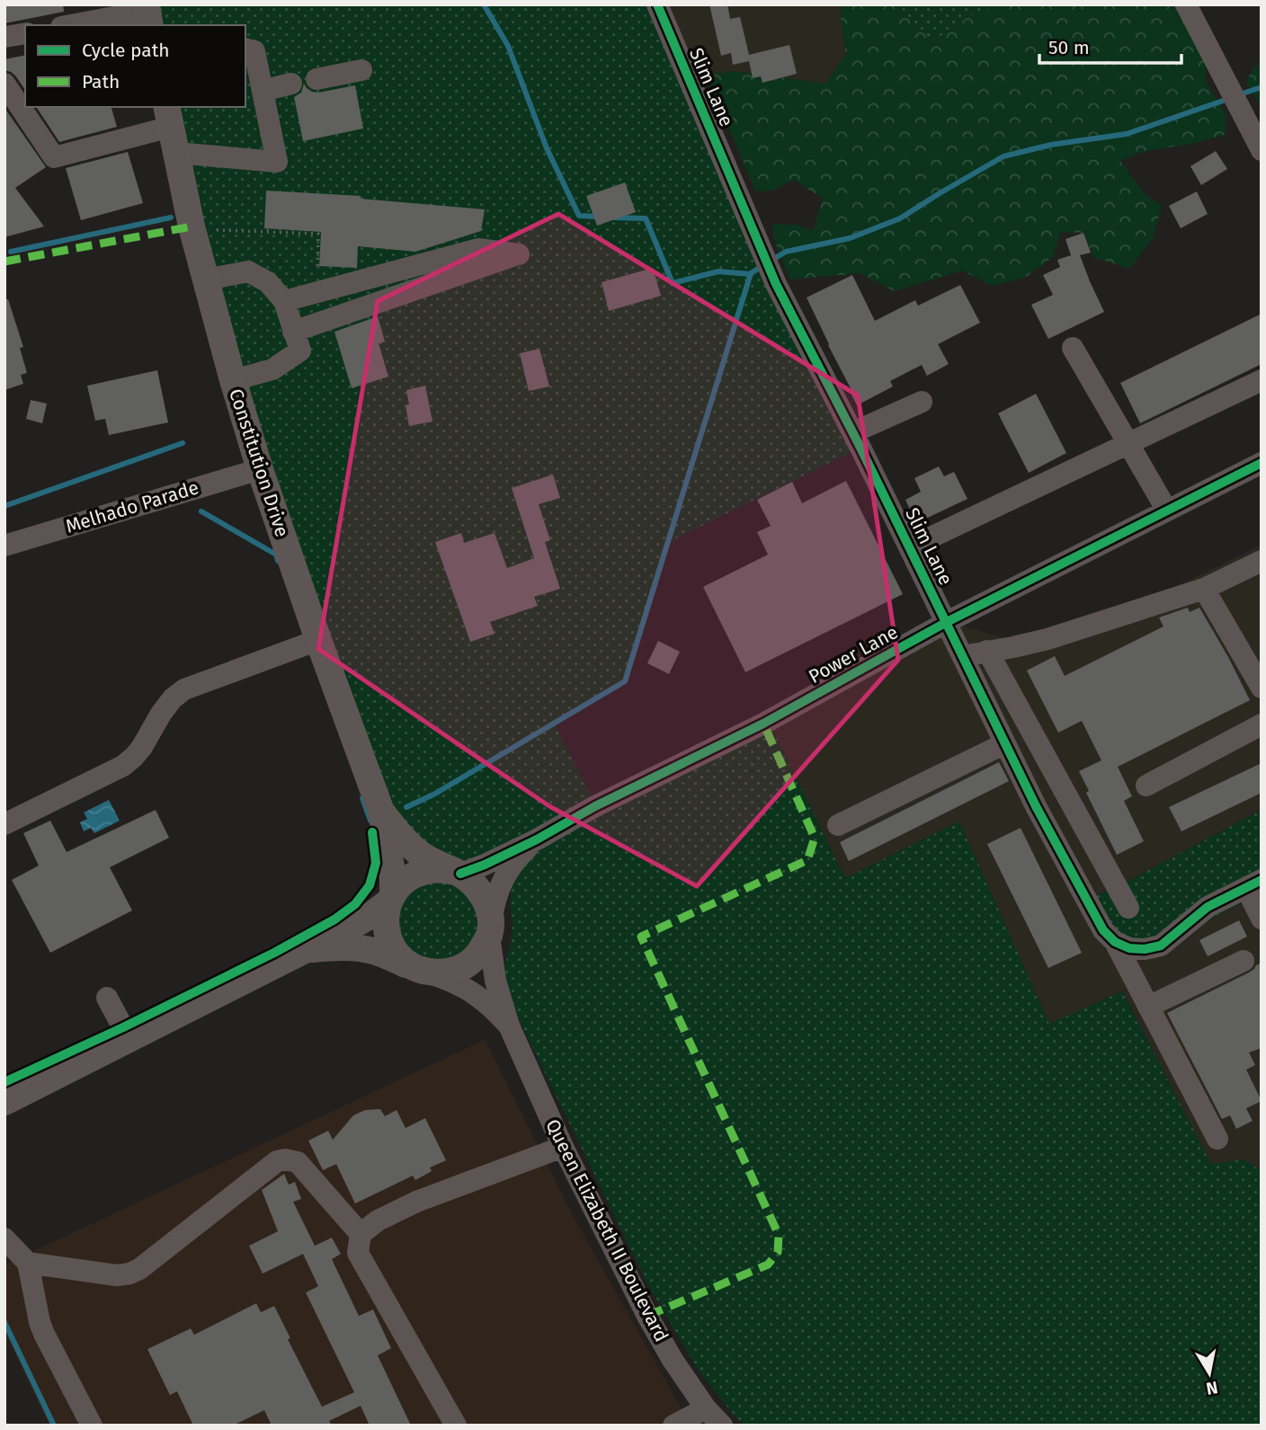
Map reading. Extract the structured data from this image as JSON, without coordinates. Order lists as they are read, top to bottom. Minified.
{"streets":{"main road":["Constitution Drive"],"street":["Slim Lane","Melhado Parade","Power Lane","Queen Elizabeth II Boulevard"]},"crossings":[["Slim Lane","Power Lane"],["Constitution Drive","Melhado Parade"],["Constitution Drive","Power Lane"],["Constitution Drive","Queen Elizabeth II Boulevard"],["Power Lane","Queen Elizabeth II Boulevard"]],"legend":["Cycle path","Path"],"scale_bar":"50 m","north":"bottom"}
